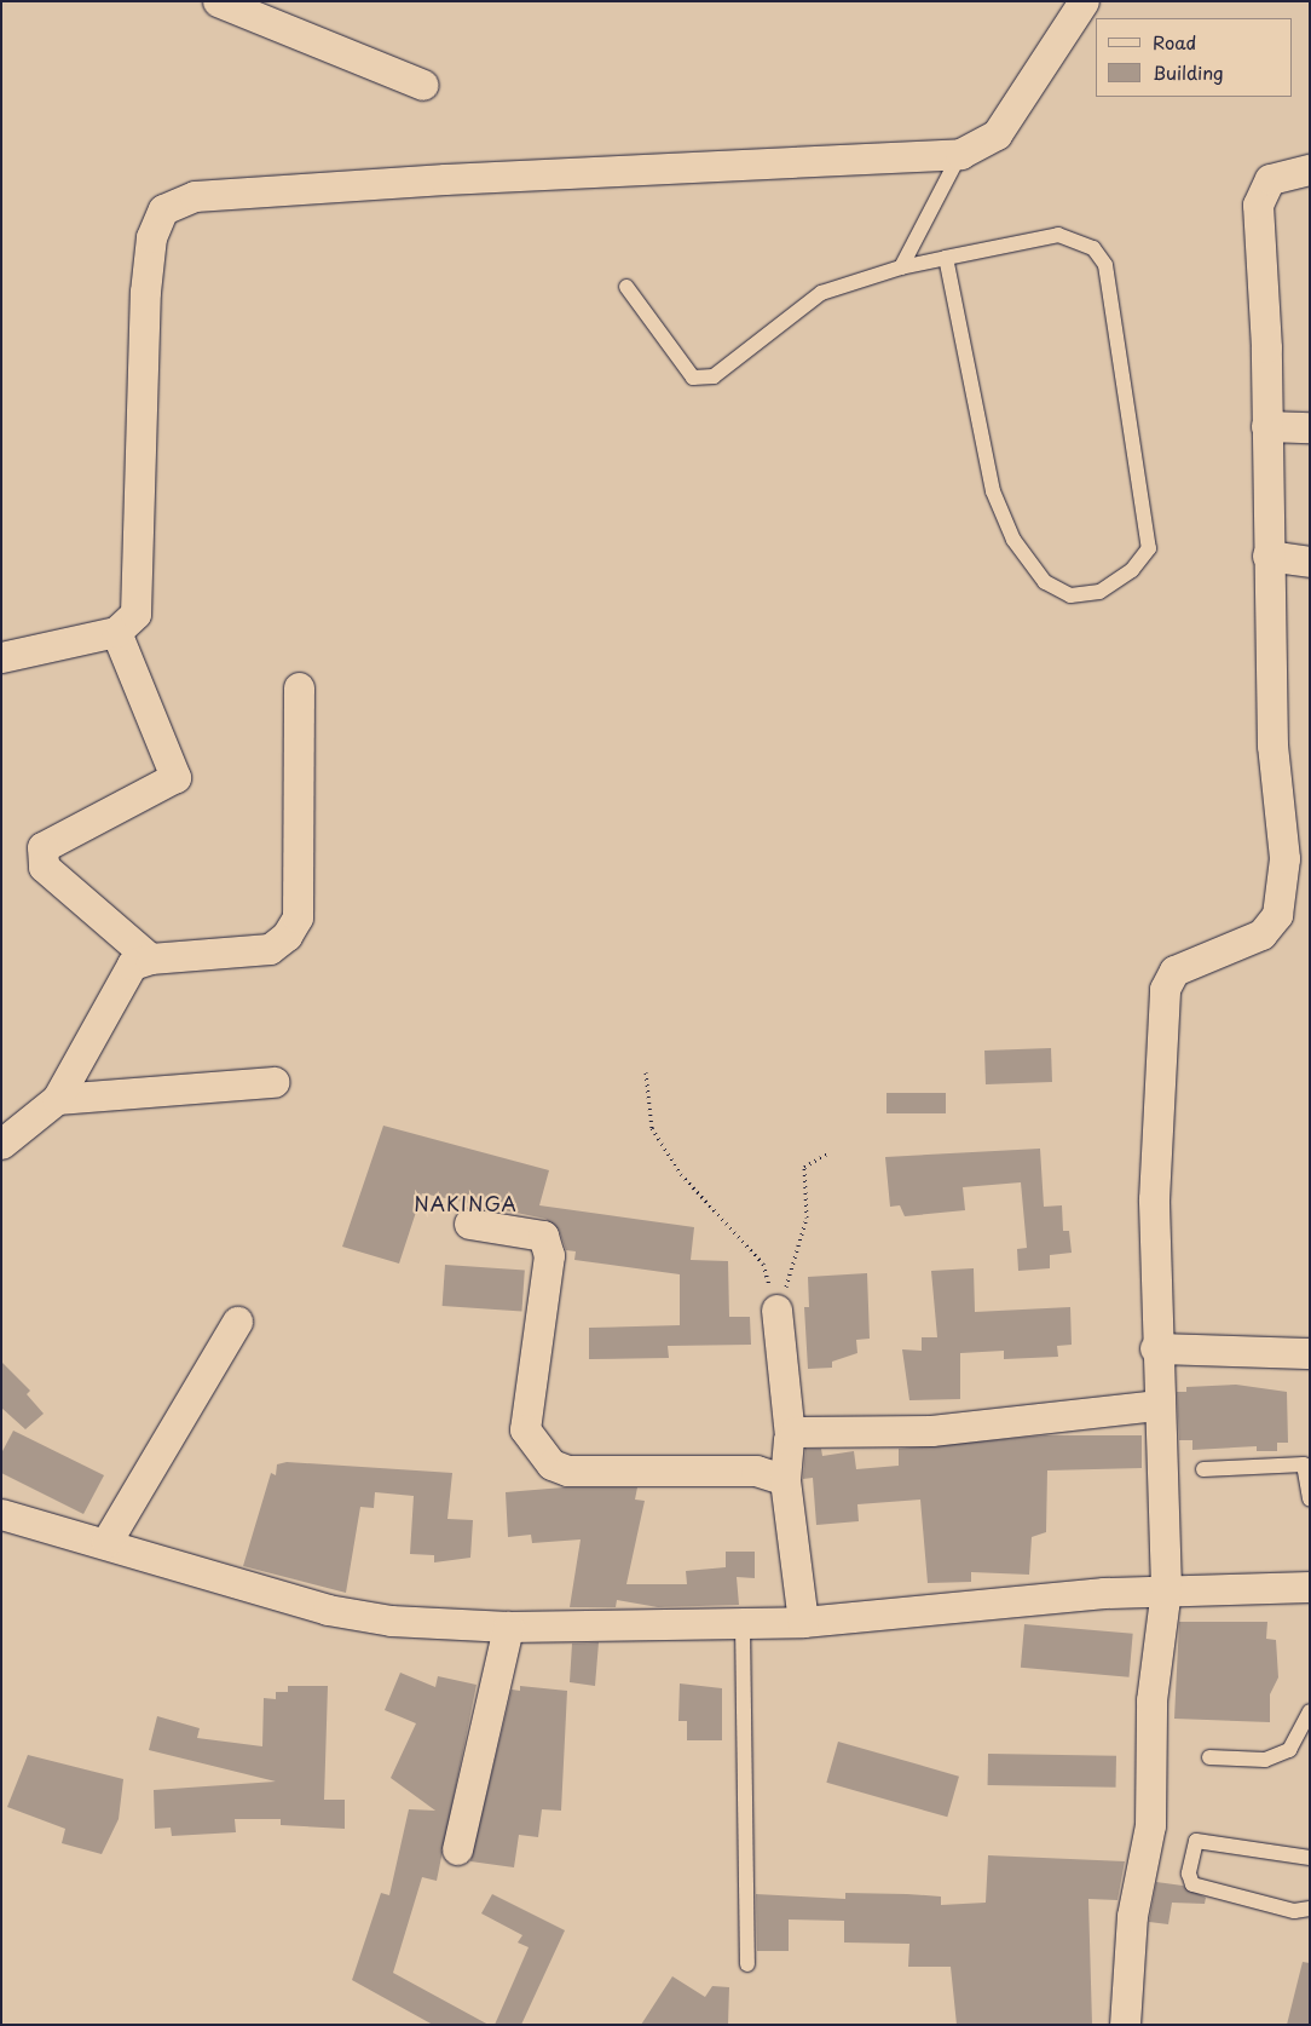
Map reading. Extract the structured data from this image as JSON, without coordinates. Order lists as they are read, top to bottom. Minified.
{"districts":["NAKINGA"],"legend":["Road","Building"]}
